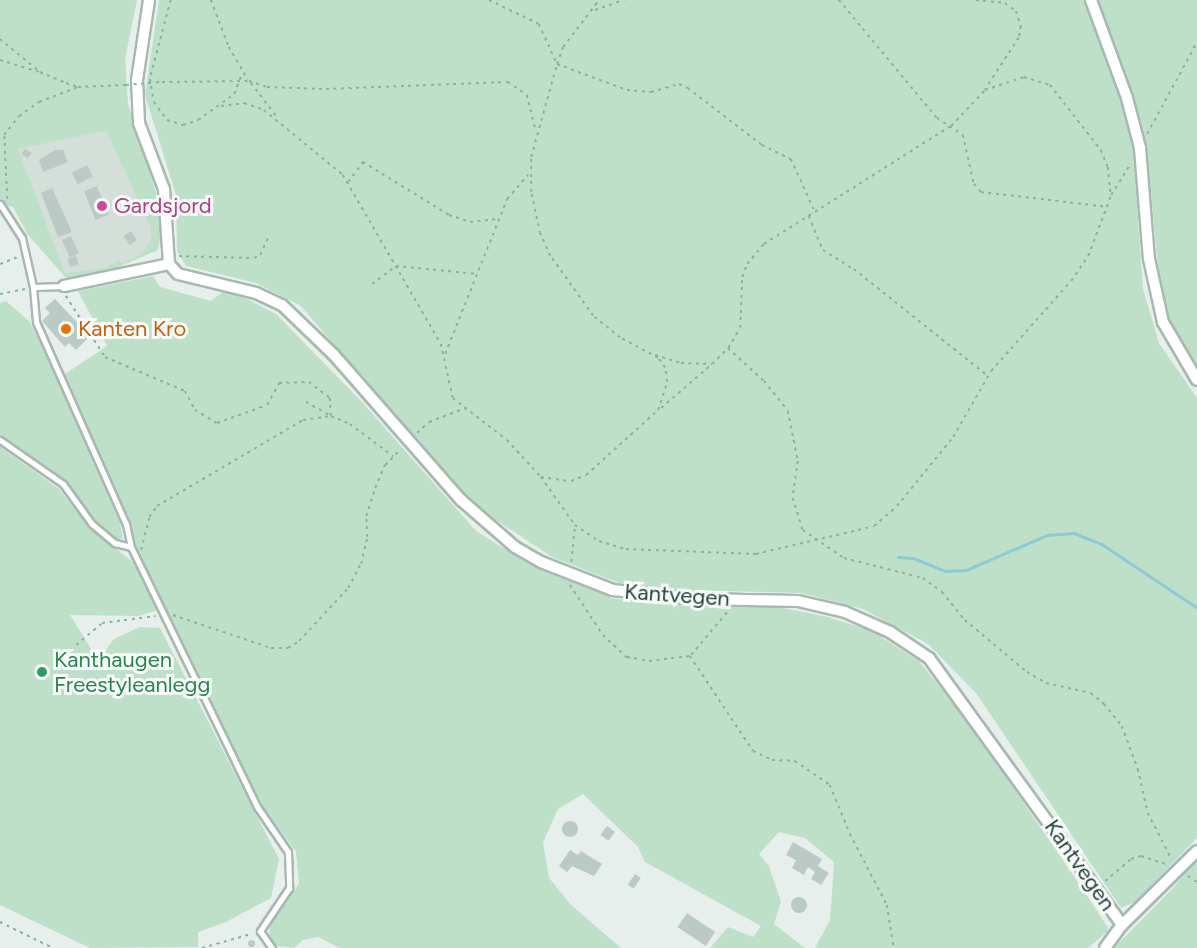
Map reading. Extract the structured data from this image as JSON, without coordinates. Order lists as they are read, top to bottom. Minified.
{"streets":{"street":["Kantvegen"]},"places":["Gardsjord","Kanten Kro","Kanthaugen Freestyleanlegg"]}
